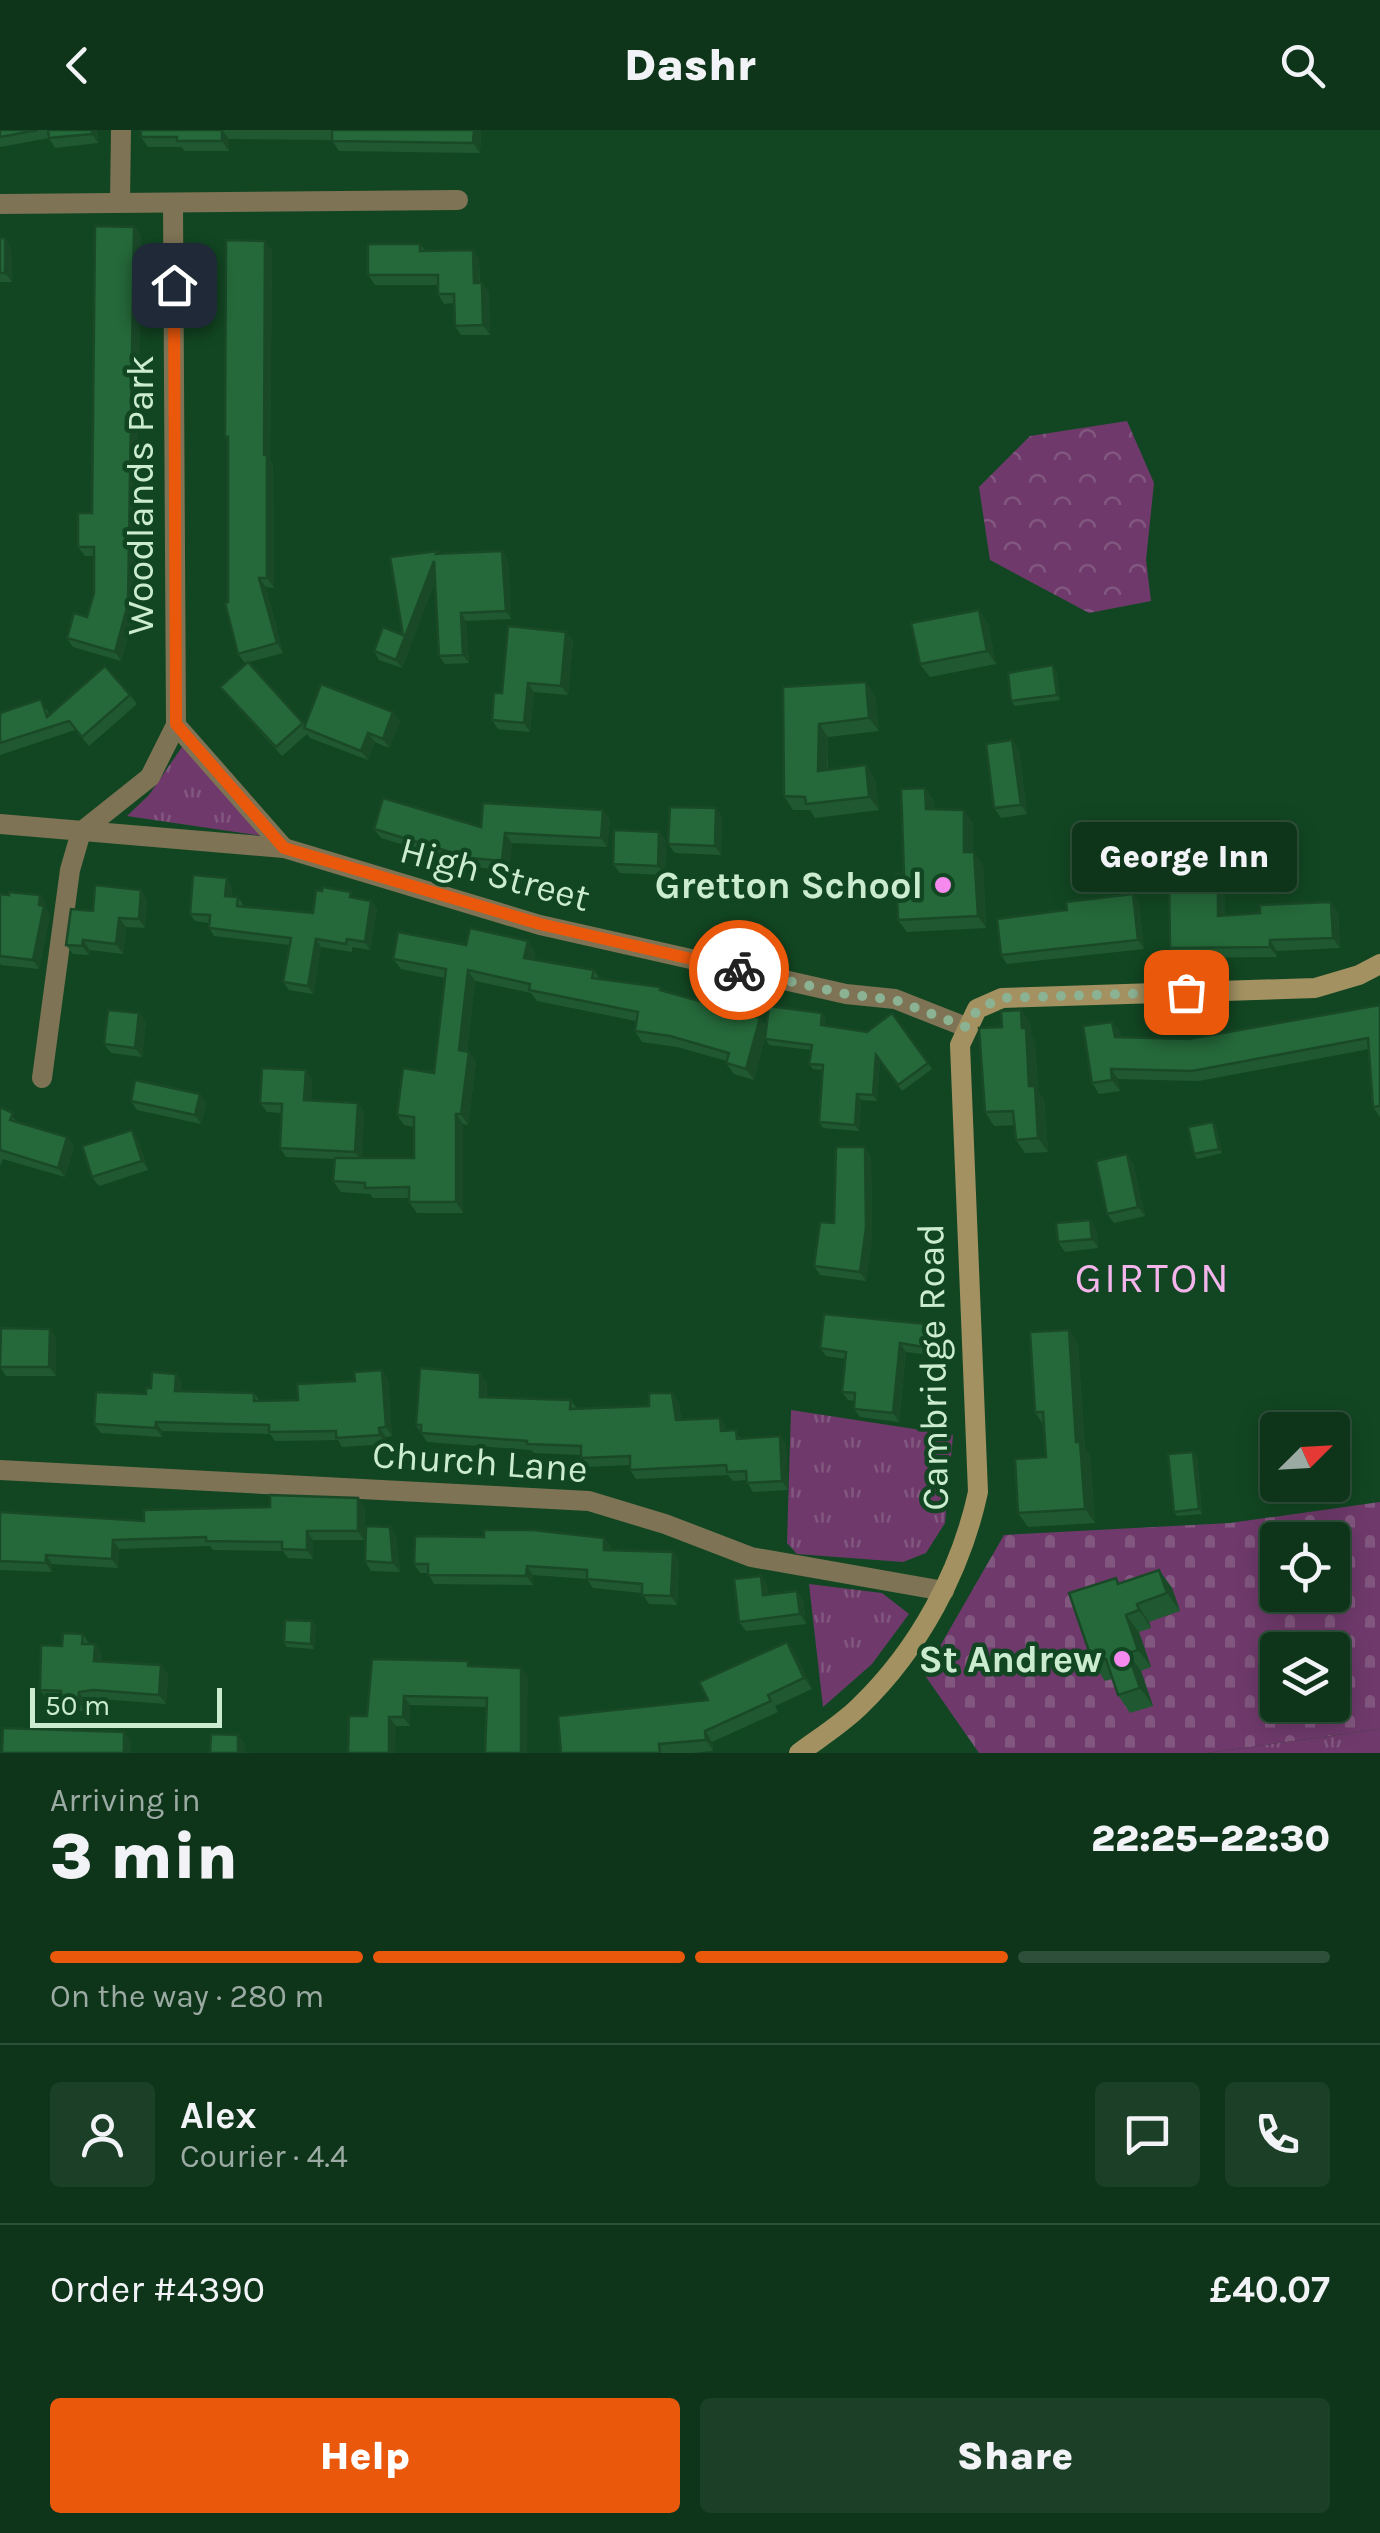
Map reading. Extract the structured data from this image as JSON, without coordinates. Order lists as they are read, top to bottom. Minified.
{"streets":{"street":["Woodlands Park","High Street","Cambridge Road","Church Lane"]},"crossings":[["Woodlands Park","High Street"],["High Street","Cambridge Road"],["Cambridge Road","Church Lane"]],"districts":["GIRTON"],"places":["Gretton School","George Inn","St Andrew"],"scale_bar":"50 m","north":"top right","page":{"header":"Dashr","bubble":"George Inn","scale":"50 m","heading":["3 min","Arriving in","22:25–22:30"],"panel":["Alex","Courier · 4.4","Order #4390","£40.07"],"bar":"On the way · 280 m","buttons":["Help","Share"]}}
